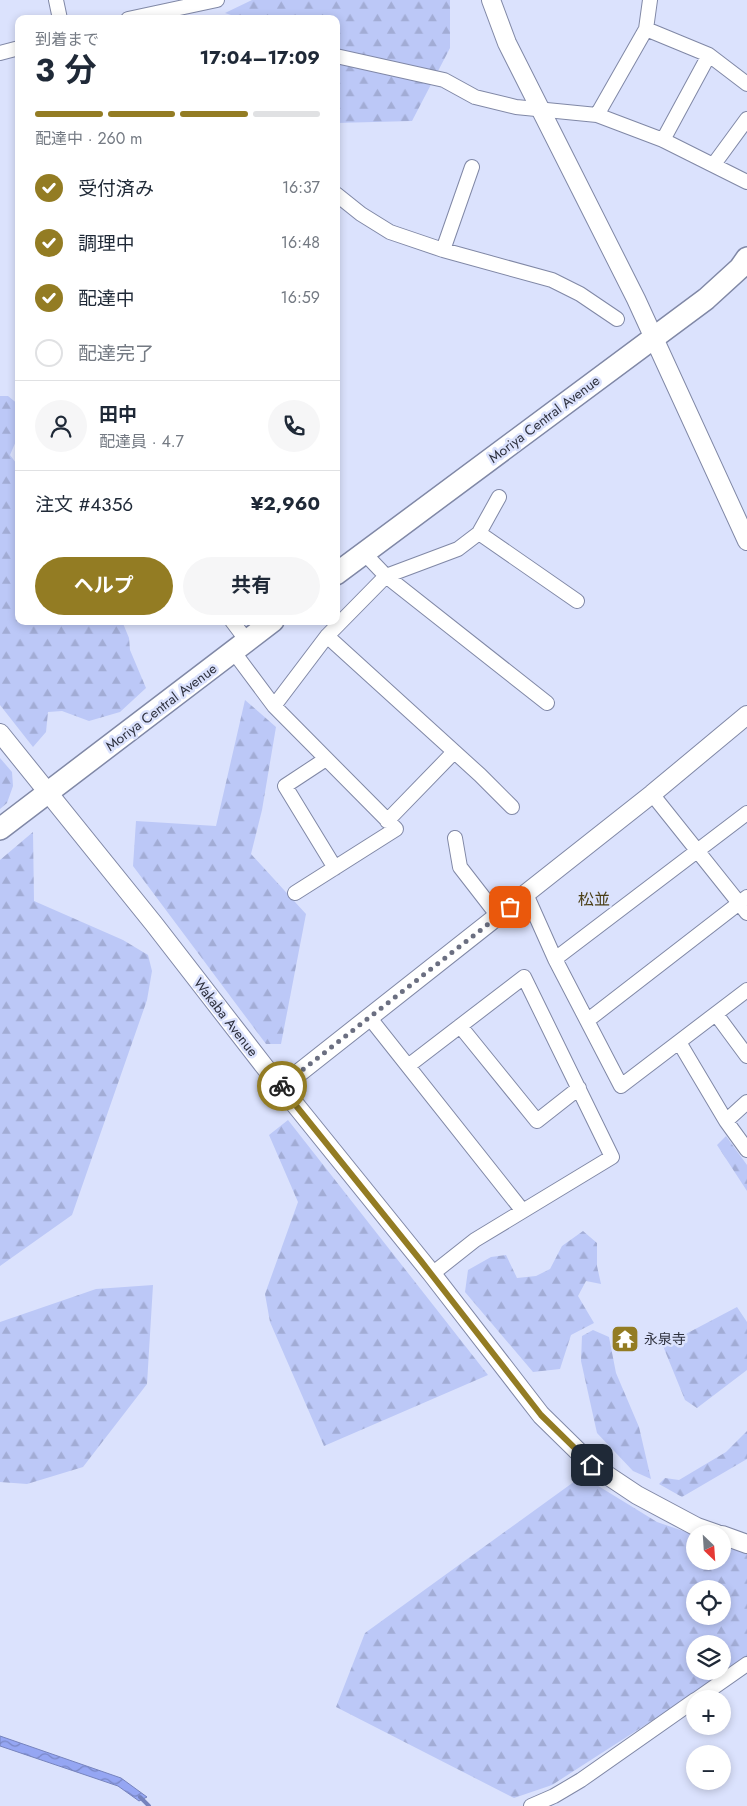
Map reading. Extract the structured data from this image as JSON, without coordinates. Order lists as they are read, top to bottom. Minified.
{"streets":{"main road":["Moriya Central Avenue"],"street":["Wakaba Avenue"]},"crossings":[["Moriya Central Avenue","Wakaba Avenue"]],"districts":["松並"],"places":{"temple":["永泉寺"]},"north":"bottom right","page":{"heading":["3 分","到着まで","17:04–17:09"],"panel":["田中","配達員 · 4.7","注文 #4356","¥2,960"],"bar":"配達中 · 260 m","list":[["受付済み","16:37"],["調理中","16:48"],["配達中","16:59"],"配達完了"],"buttons":["ヘルプ","共有"],"map_buttons":["+","−"]}}
